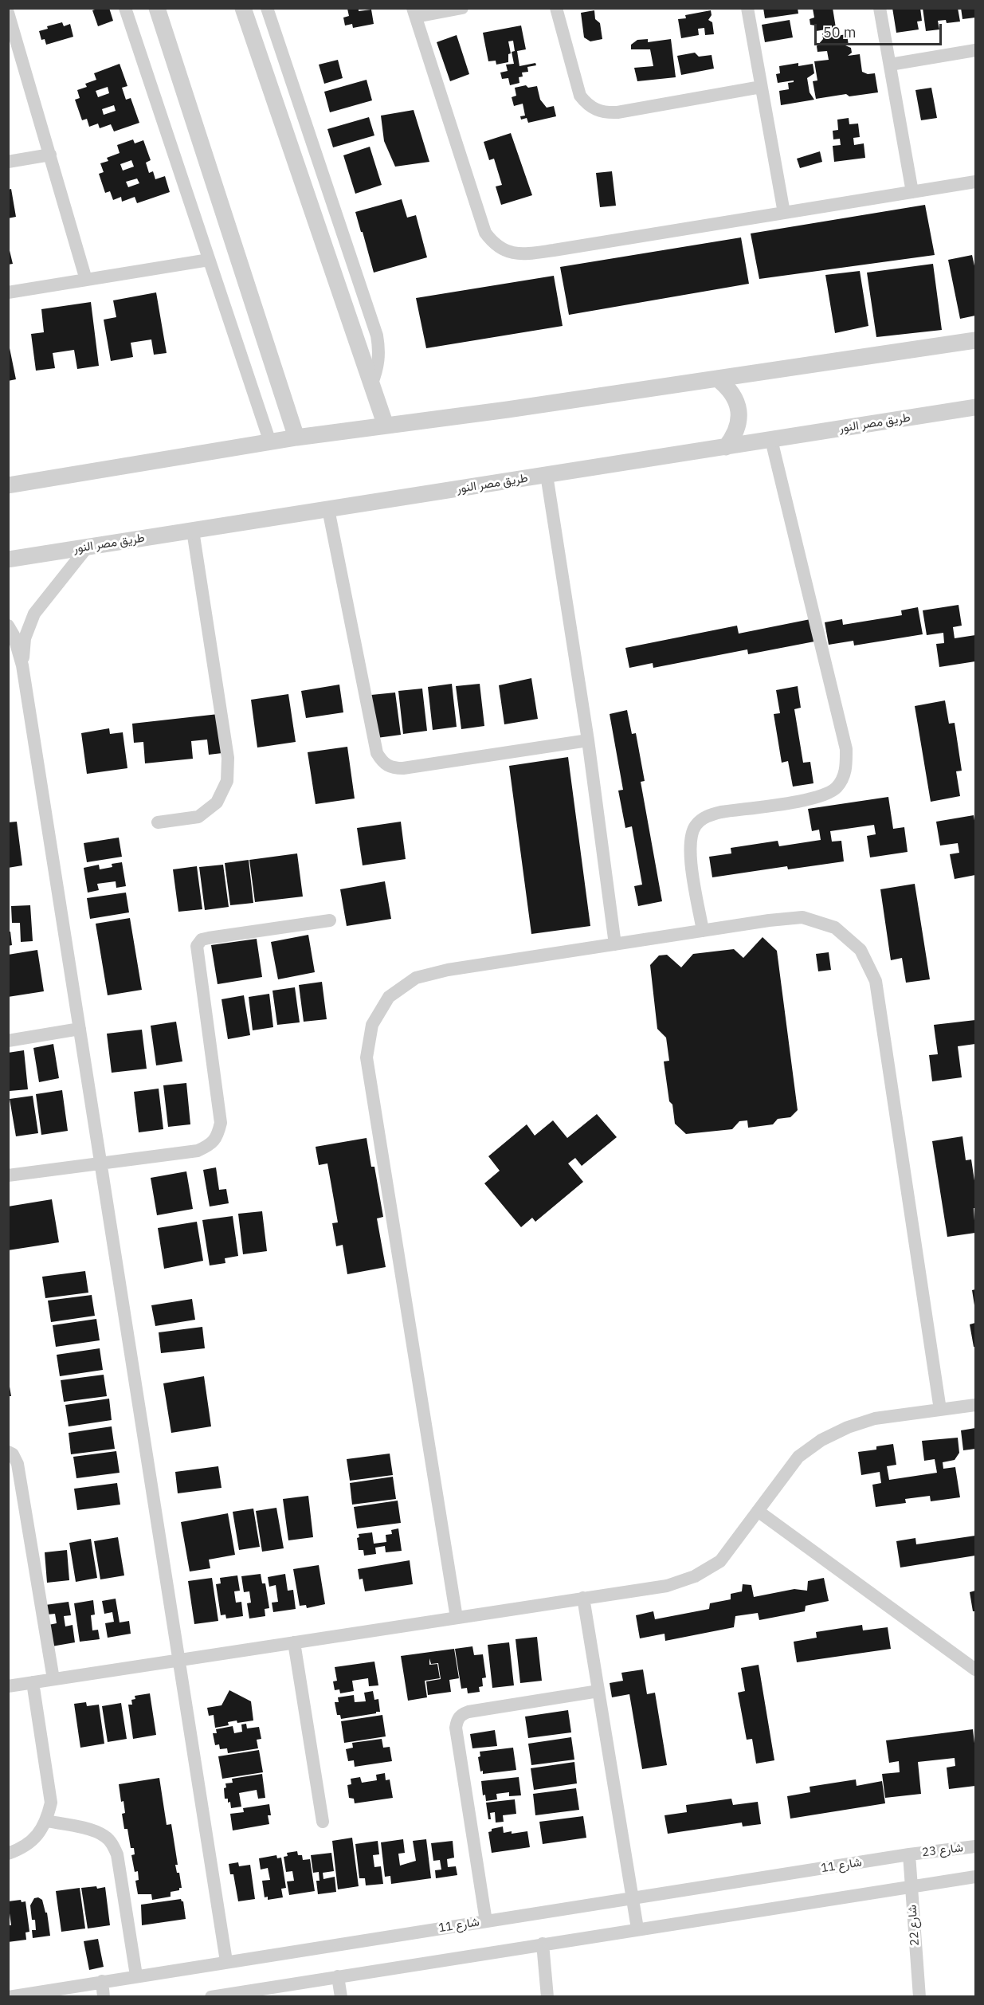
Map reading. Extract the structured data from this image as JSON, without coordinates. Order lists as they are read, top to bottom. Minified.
{"streets":{"street":["طريق مصر النور","شارع 23","شارع 11","شارع 22"]},"crossings":[["شارع 23","شارع 11"],["شارع 23","شارع 22"],["شارع 11","شارع 22"]],"scale_bar":"50 m"}
